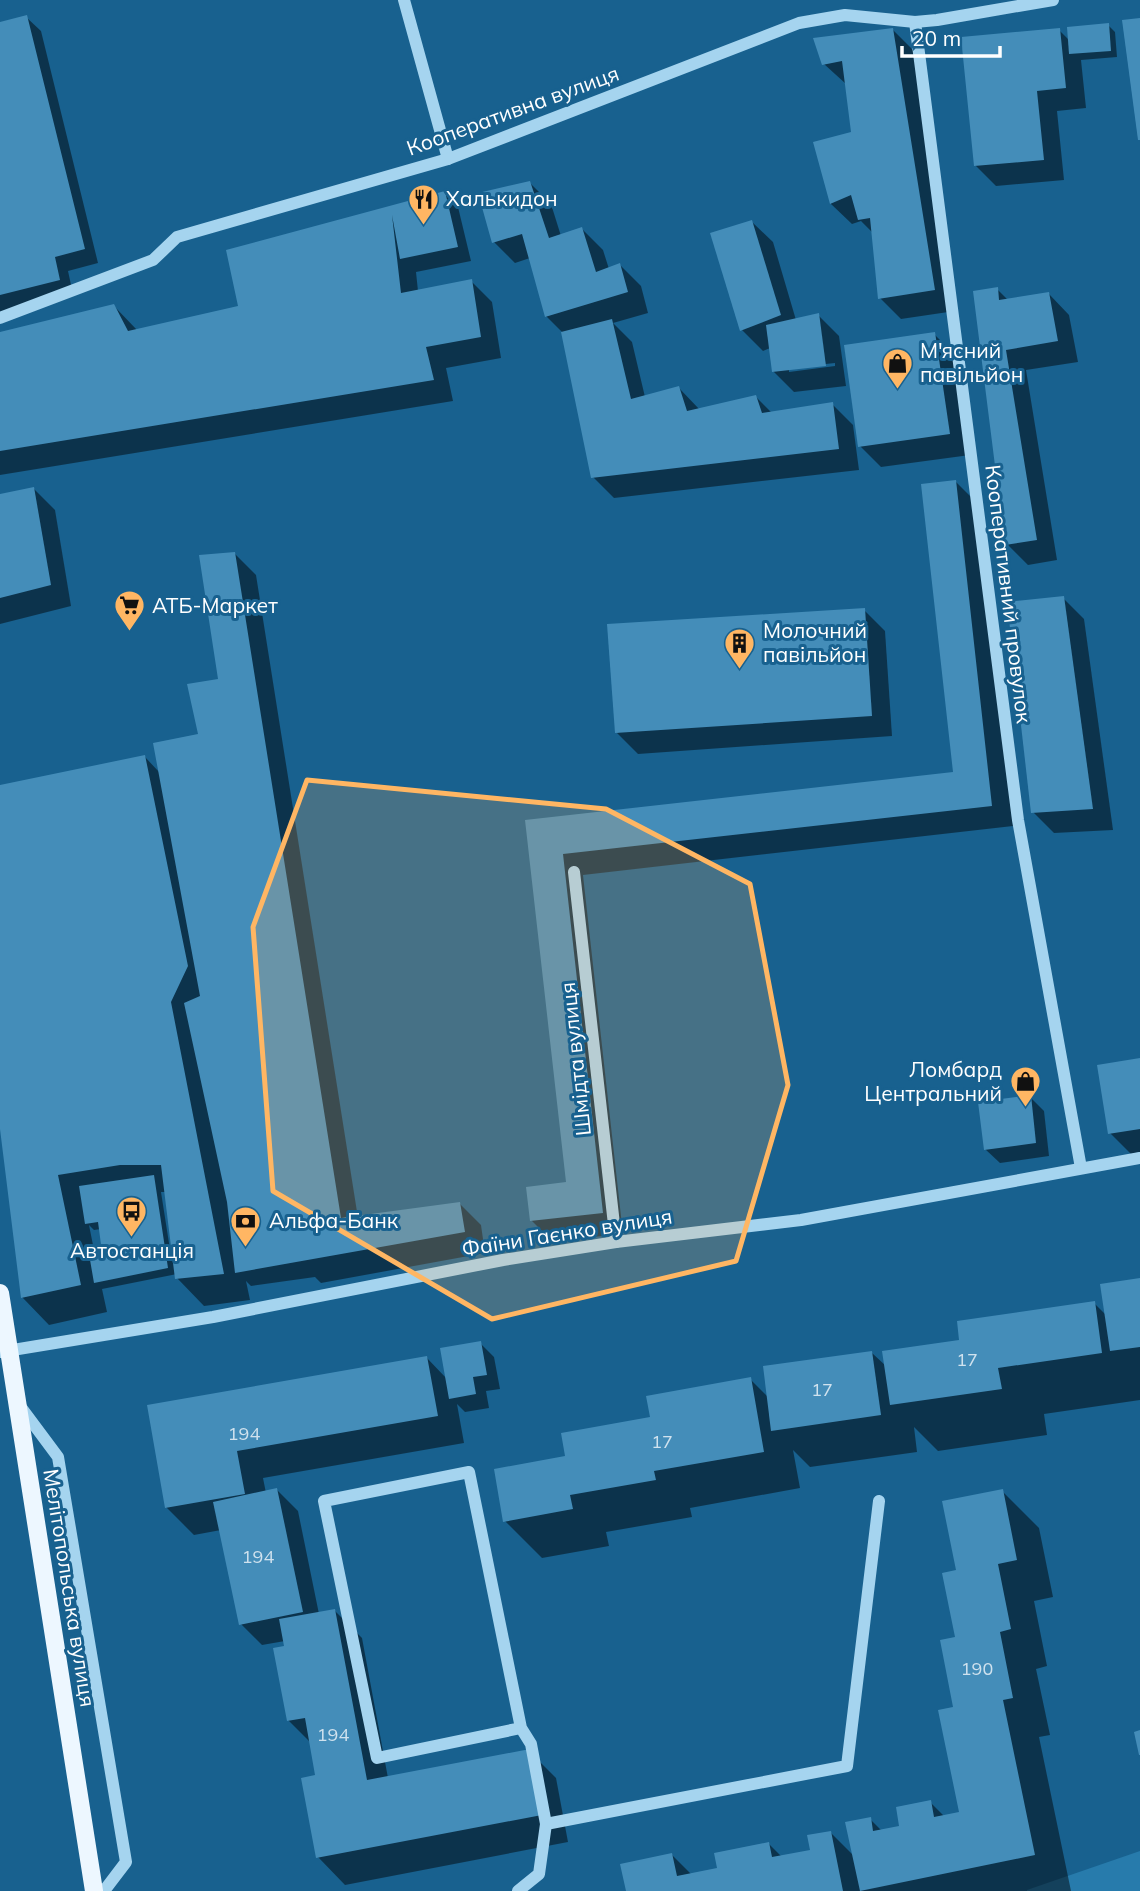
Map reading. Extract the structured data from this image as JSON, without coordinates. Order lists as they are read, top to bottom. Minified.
{"streets":{"main road":["Мелітопольська вулиця"],"street":["Кооперативна вулиця","Кооперативний провулок","Шмідта вулиця","Фаїни Гаєнко вулиця"]},"crossings":[["Кооперативна вулиця","Кооперативний провулок"],["Кооперативний провулок","Фаїни Гаєнко вулиця"],["Шмідта вулиця","Фаїни Гаєнко вулиця"],["Фаїни Гаєнко вулиця","Мелітопольська вулиця"]],"places":{"restaurant":["Халькидон"],"shop":["М'ясний павільйон","Ломбард Центральний"],"supermarket":["АТБ-Маркет"],"building":["Молочний павільйон"],"bus stop":["Автостанція"],"bank":["Альфа-Банк"]},"house_numbers":["17","17","194","17","194","190","194"],"scale_bar":"20 m"}
